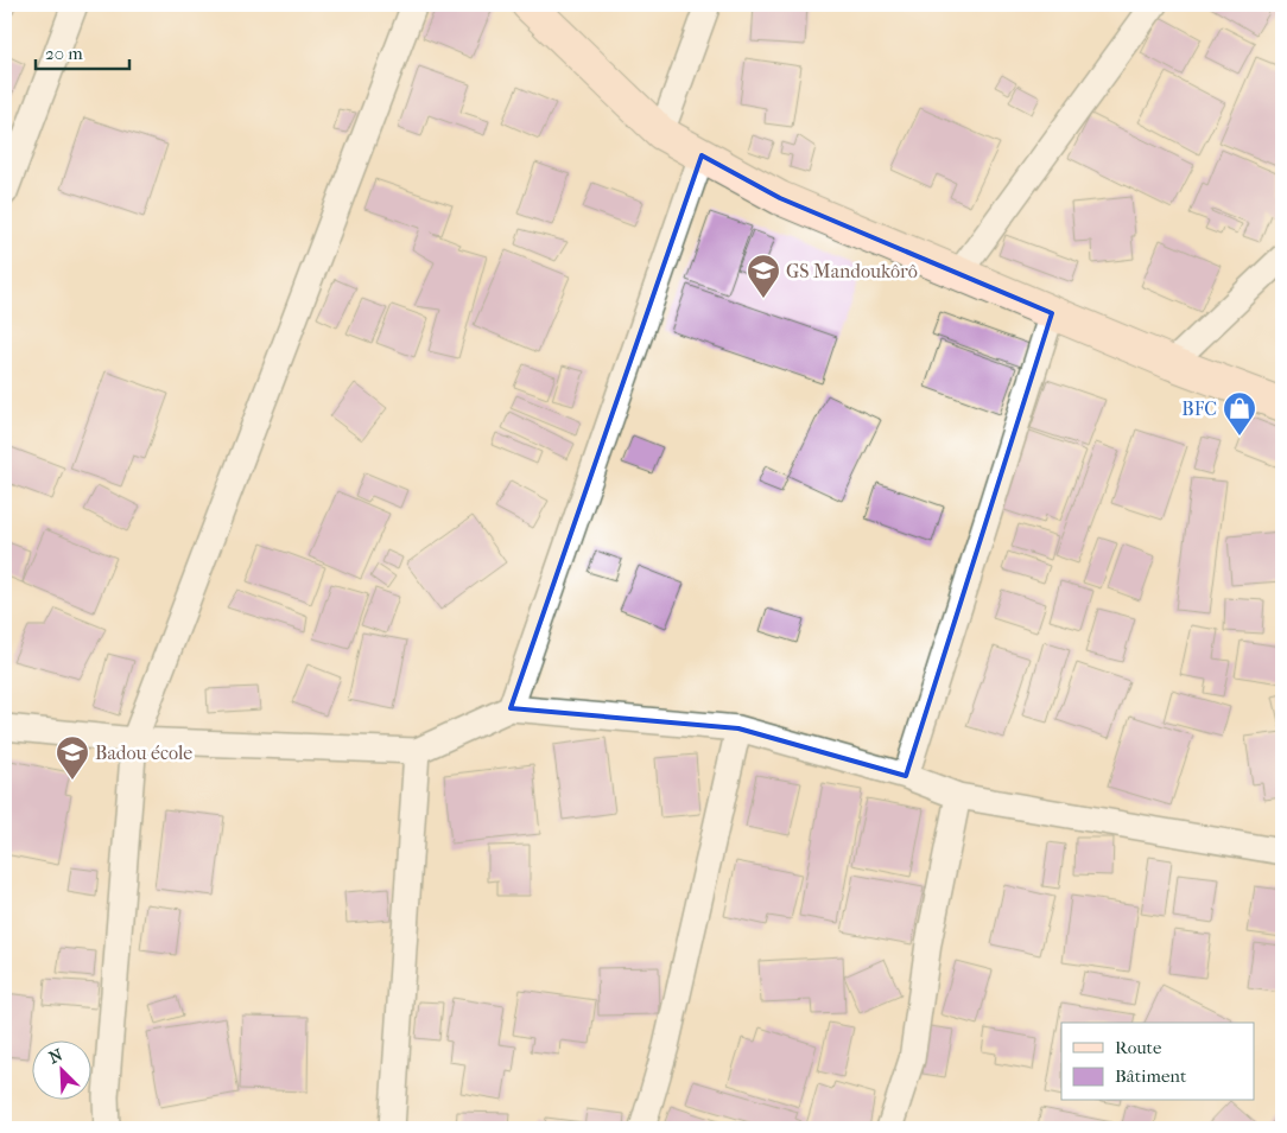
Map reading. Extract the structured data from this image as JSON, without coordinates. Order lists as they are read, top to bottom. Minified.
{"places":{"school or university":["GS Mandoukôrô","Badou école"],"shop":["BFC"]},"legend":["Route","Bâtiment"],"scale_bar":"20 m","north":"top left"}
